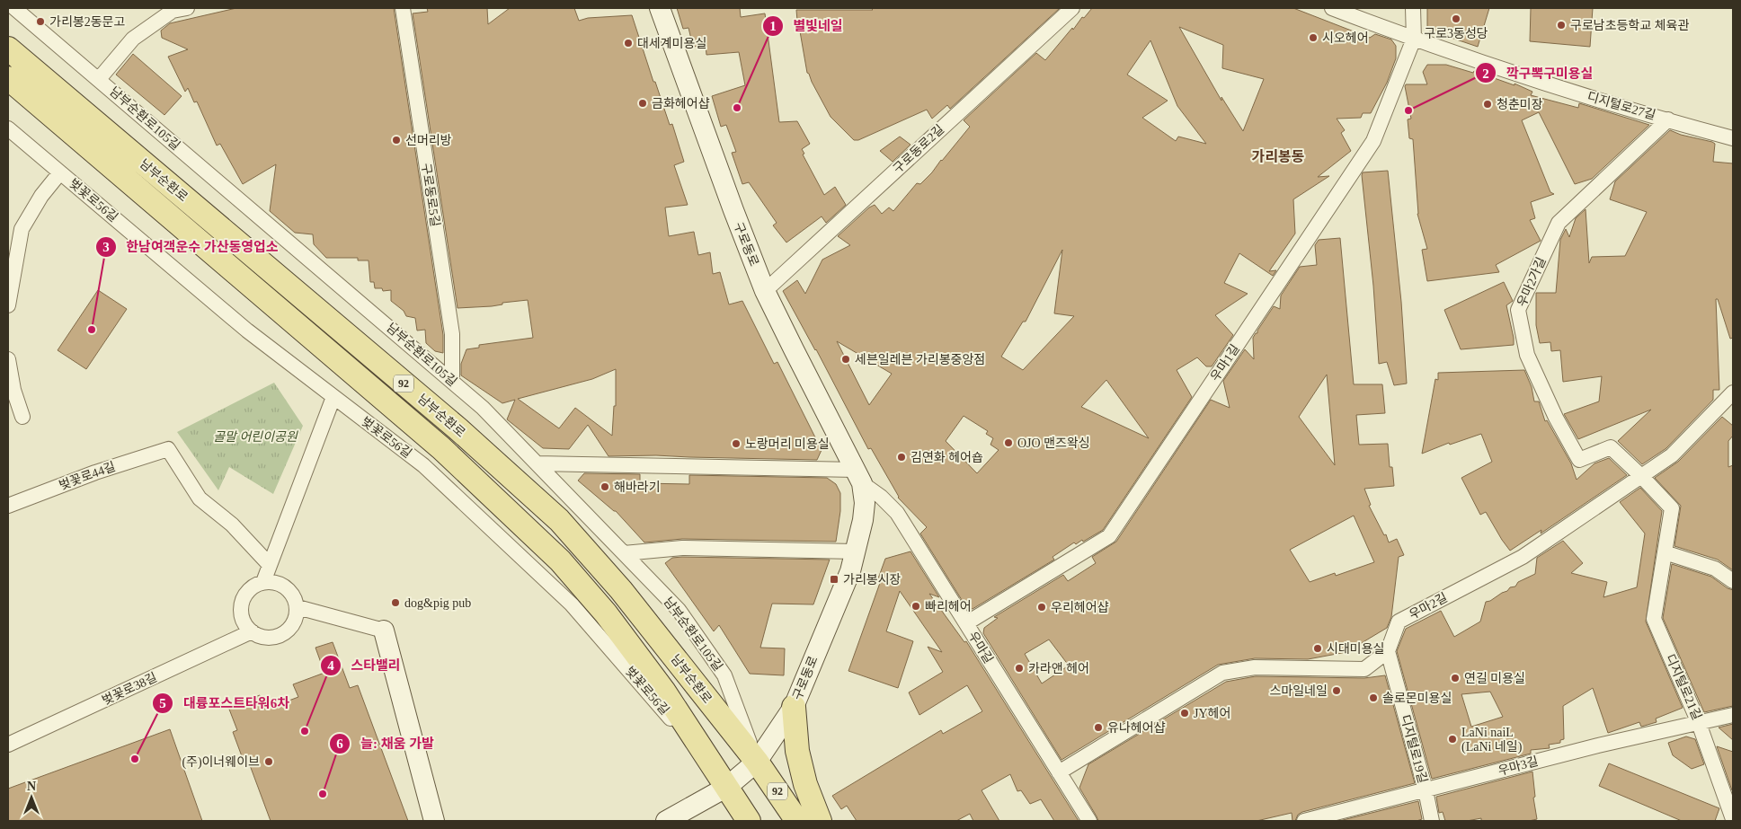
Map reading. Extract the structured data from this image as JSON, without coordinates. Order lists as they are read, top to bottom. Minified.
{"streets":{"main road":["남부순환로","구로동로","92"],"street":["디지털로27길","남부순환로105길","구로동로2길","구로동로5길","벚꽃로56길","우마2가길","우마1길","벚꽃로44길","우마2길","우마길","디지털로21길","벚꽃로38길","디지털로19길","우마3길"]},"crossings":[["디지털로27길","우마2가길"],["디지털로27길","우마1길"],["남부순환로105길","남부순환로"],["남부순환로105길","구로동로5길"],["남부순환로105길","구로동로"],["구로동로2길","구로동로"],["남부순환로","벚꽃로56길"],["남부순환로","구로동로"],["벚꽃로56길","구로동로"],["구로동로","우마길"],["우마2가길","우마2길"],["우마2가길","디지털로21길"],["우마1길","우마길"],["우마2길","디지털로21길"],["우마2길","디지털로19길"],["디지털로21길","우마3길"],["디지털로19길","우마3길"]],"districts":["가리봉동"],"parks":["골말 어린이공원"],"places":{"other":["구로3동성당","가리봉2동문고","구로남초등학교 체육관","시오헤어","대세계미용실","금화헤어샵","청춘미장","별빛네일","깍구뽁구미용실","선머리방","한남여객운수 가산동영업소","세븐일레븐 가리봉중앙점","OJO 맨즈왁싱","노랑머리 미용실","김연화 헤어숍","해바라기","dog&pig pub","빠리헤어","우리헤어샵","시대미용실","카라앤 헤어","연길 미용실","스마일네일","솔로몬미용실","JY헤어","유나헤어샵","스타밸리","LaNi naiL (LaNi 네일)","대륭포스트타워6차","(주)이너웨이브","늘: 채움 가발"],"transit":["가리봉시장"]},"north":"top"}
